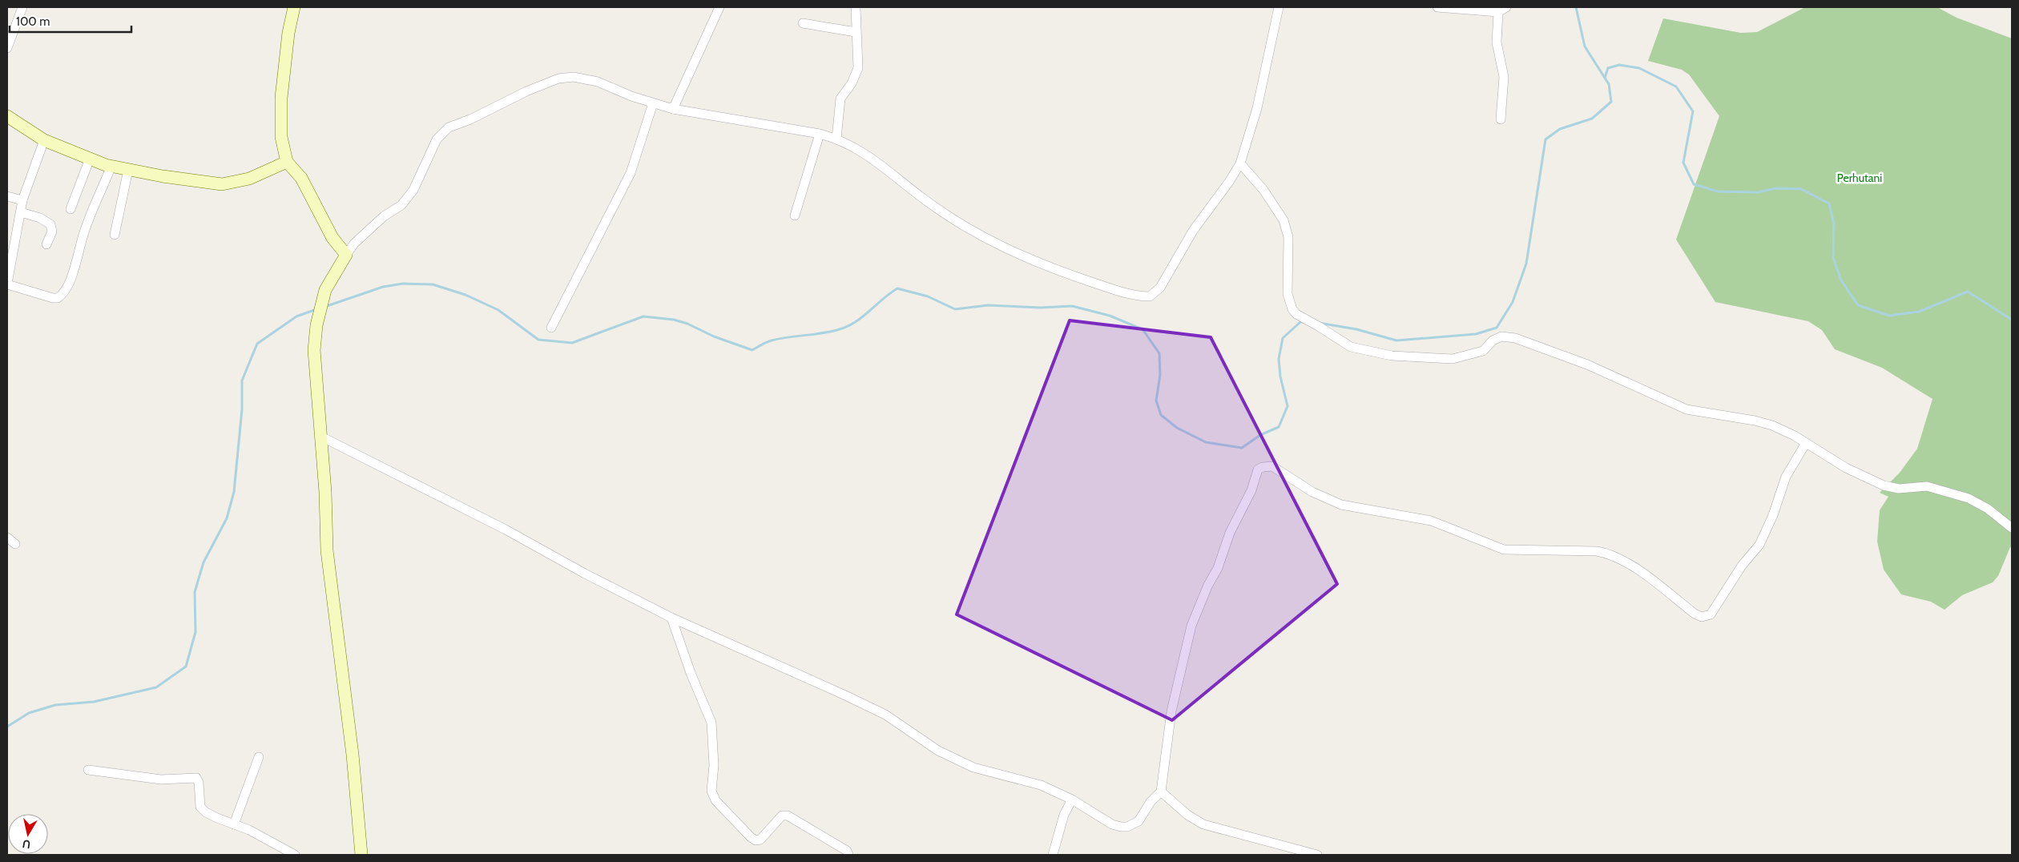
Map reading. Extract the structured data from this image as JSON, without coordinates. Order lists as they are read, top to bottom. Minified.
{"parks":["Perhutani"],"scale_bar":"100 m","north":"bottom"}
